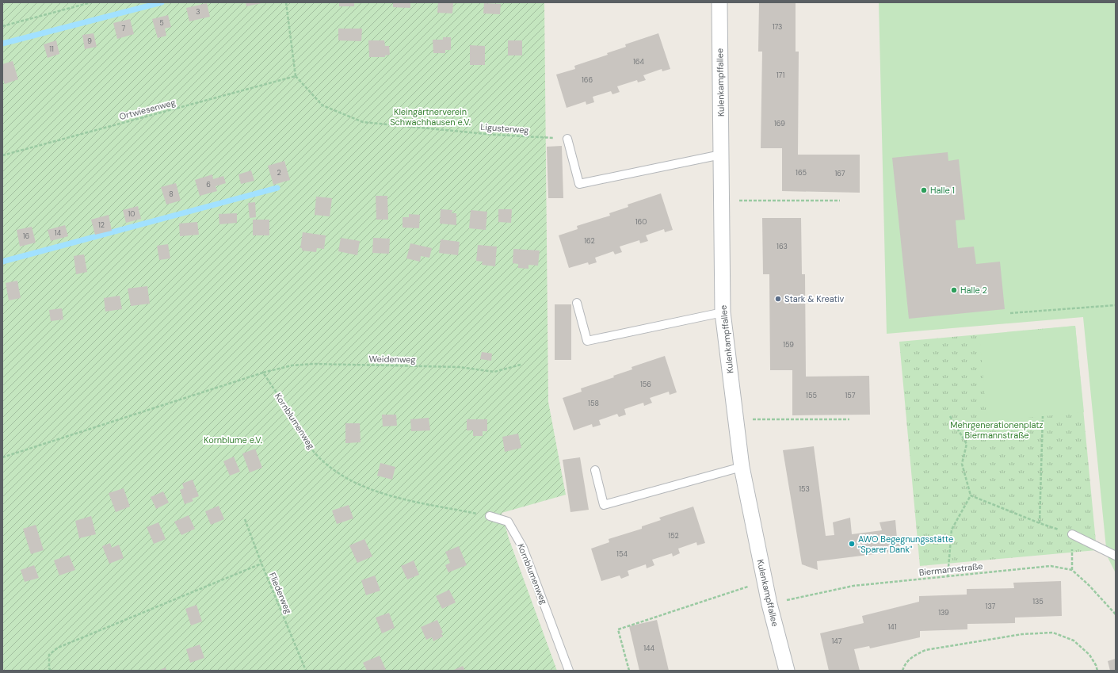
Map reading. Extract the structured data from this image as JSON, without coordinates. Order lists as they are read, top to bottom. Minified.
{"streets":{"street":["Kulenkampffallee"],"lane":["Kornblumenweg"],"path":["Ortwiesenweg","Ligusterweg","Weidenweg","Biermannstraße","Fliederweg"]},"crossings":[["Kulenkampffallee","Biermannstraße"],["Ortwiesenweg","Ligusterweg"],["Weidenweg","Kornblumenweg"]],"parks":["Kleingärtnerverein Schwachhausen e.V.","Mehrgenerationenplatz Biermannstraße","Kornblume e.V."],"places":["Halle 1","Halle 2","Stark & Kreativ","AWO Begegnungsstätte \"Sparer Dank\""],"house_numbers":["3","5","173","7","9","11","164","171","166","169","2","165","167","6","8","10","160","12","14","16","162","163","159","156","155","157","158","153","152","154","135","137","139","141","147","144"]}
